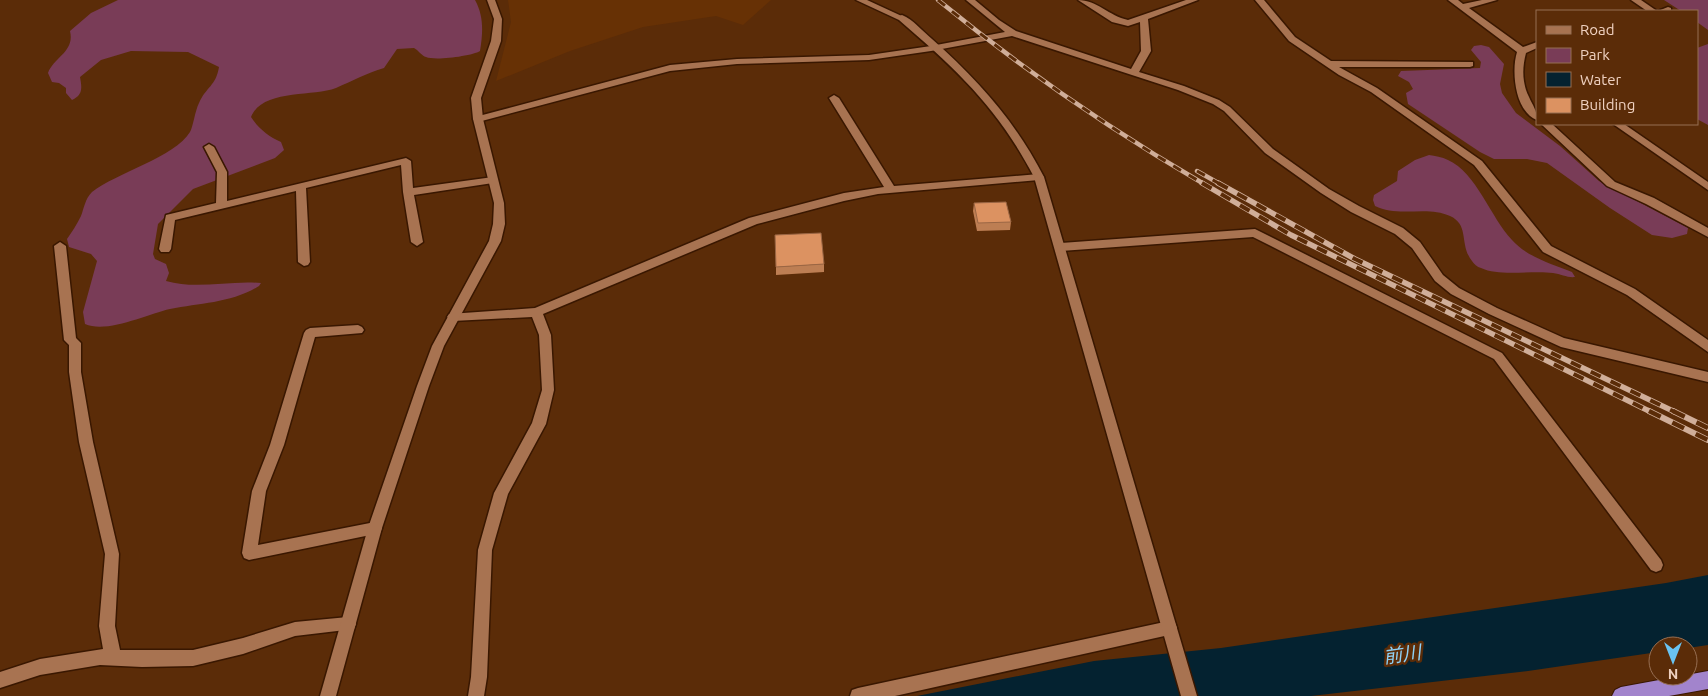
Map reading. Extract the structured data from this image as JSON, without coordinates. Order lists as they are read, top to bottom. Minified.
{"water":["前川"],"legend":["Road","Park","Water","Building"],"north":"bottom"}
